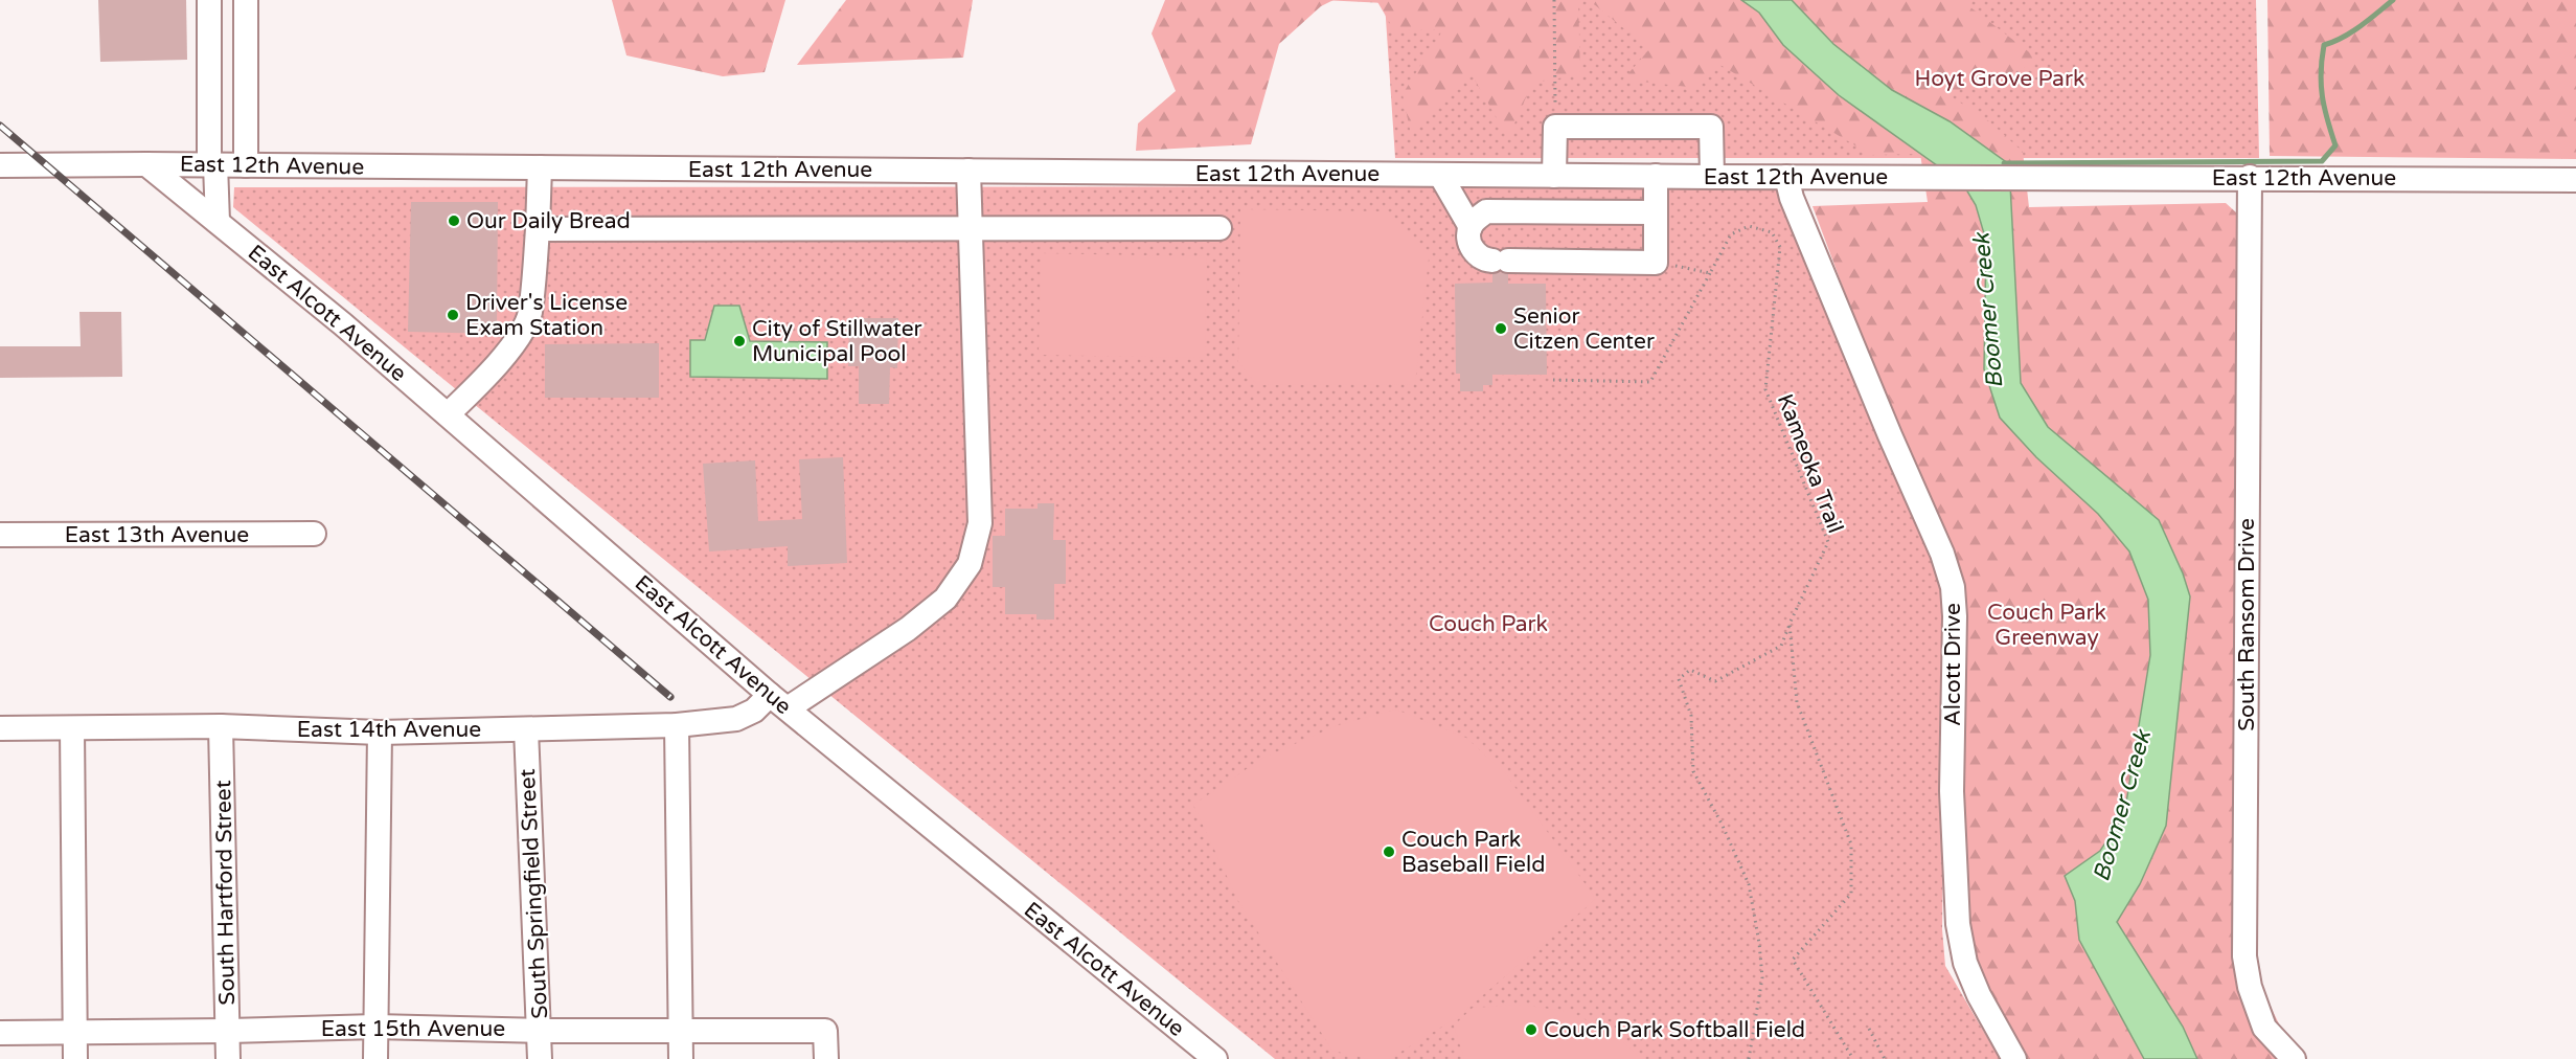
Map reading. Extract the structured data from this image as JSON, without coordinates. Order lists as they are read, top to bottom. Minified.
{"streets":{"street":["East 12th Avenue","East Alcott Avenue","East 13th Avenue","South Ransom Drive","Alcott Drive","East 14th Avenue","South Hartford Street","South Springfield Street","East 15th Avenue"],"path":["Kameoka Trail"]},"crossings":[["East 12th Avenue","East Alcott Avenue"],["East 12th Avenue","South Ransom Drive"],["East 12th Avenue","Alcott Drive"],["East 12th Avenue","East 14th Avenue"],["East Alcott Avenue","East 14th Avenue"],["East 14th Avenue","South Hartford Street"],["East 14th Avenue","South Springfield Street"],["South Hartford Street","East 15th Avenue"],["South Springfield Street","East 15th Avenue"]],"water":["Boomer Creek"],"parks":["Hoyt Grove Park","Couch Park Greenway","Couch Park"],"places":["Our Daily Bread","Driver's License Exam Station","Senior Citzen Center","City of Stillwater Municipal Pool","Couch Park Baseball Field","Couch Park Softball Field"]}
